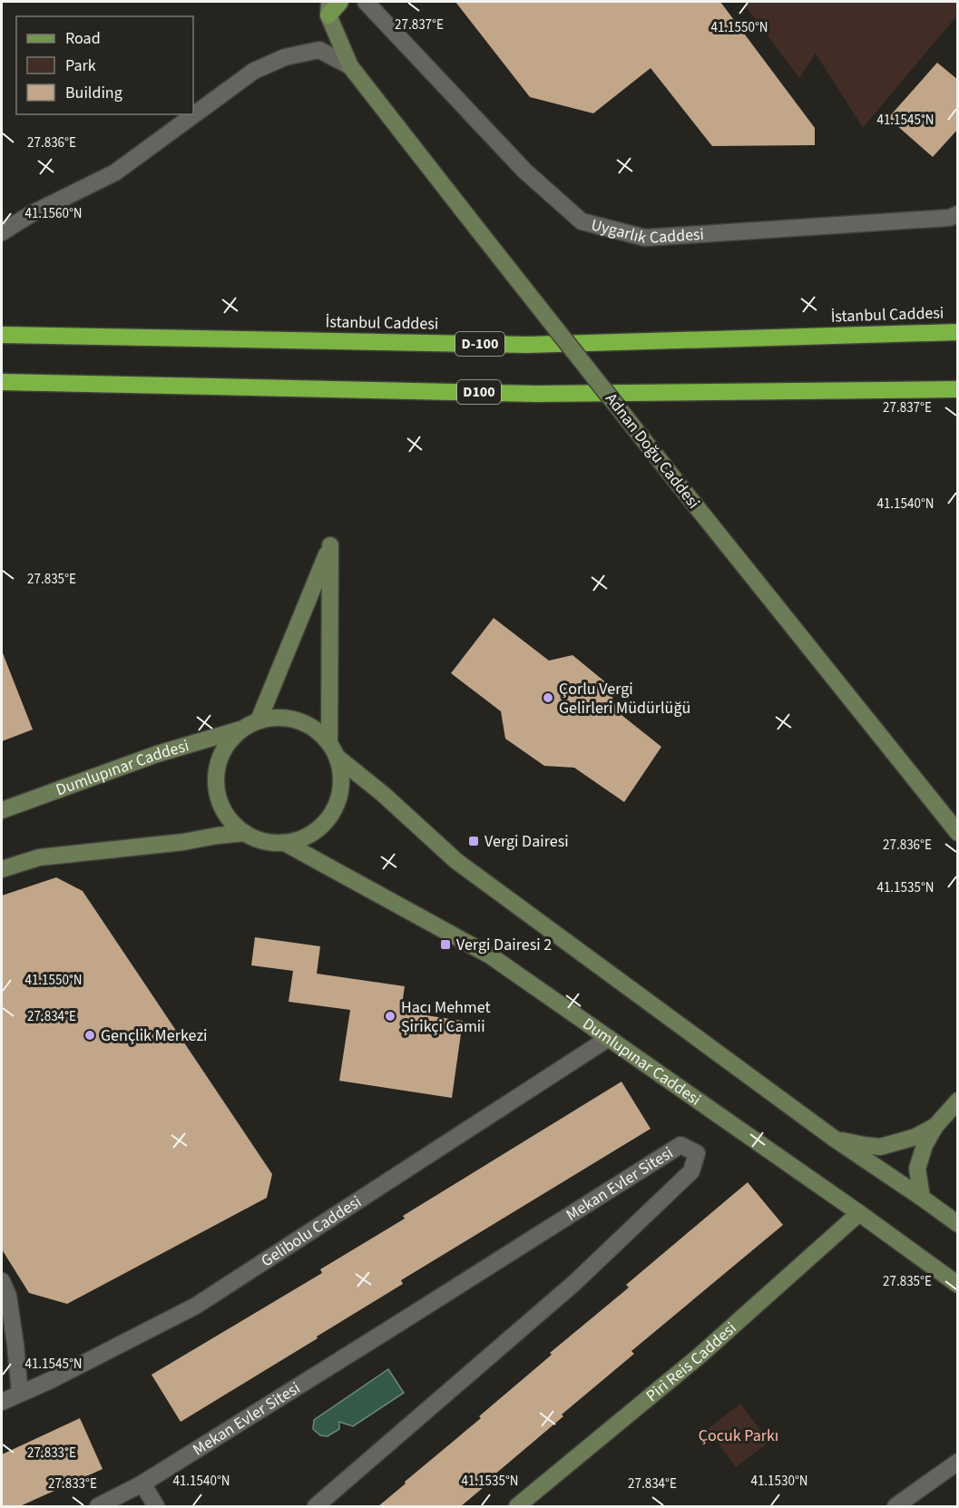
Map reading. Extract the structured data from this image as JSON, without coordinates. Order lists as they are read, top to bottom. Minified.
{"streets":{"highway":["İstanbul Caddesi","D-100","D100"],"main road":["Adnan Doğu Caddesi","Dumlupınar Caddesi","Piri Reis Caddesi"],"street":["Uygarlık Caddesi","Mekan Evler Sitesi","Gelibolu Caddesi"]},"crossings":[["Dumlupınar Caddesi","Gelibolu Caddesi"],["Dumlupınar Caddesi","Piri Reis Caddesi"]],"parks":["Çocuk Parkı"],"places":{"other":["Çorlu Vergi Gelirleri Müdürlüğü","Hacı Mehmet Şirikçi Camii","Gençlik Merkezi"],"transit":["Vergi Dairesi","Vergi Dairesi 2"]},"legend":["Road","Park","Building"],"coordinates":["27.837°E","41.1550°N","41.1545°N","27.836°E","41.1560°N","41.1540°N","27.835°E","41.1535°N","27.834°E","27.833°E","41.1530°N"]}
